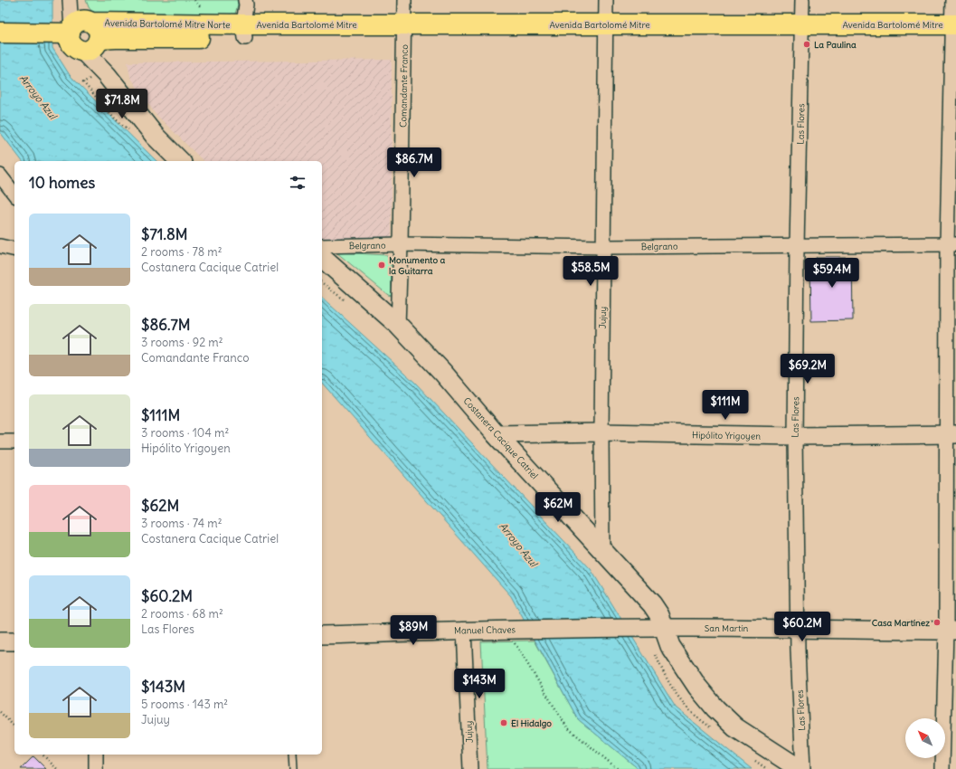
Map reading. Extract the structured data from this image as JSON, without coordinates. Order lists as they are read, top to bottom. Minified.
{"streets":{"main road":["Avenida Bartolomé Mitre Norte","Avenida Bartolomé Mitre","Costanera Cacique Catriel"],"street":["Comandante Franco","Las Flores","Belgrano","Jujuy","Hipólito Yrigoyen","San Martín","Manuel Chaves"]},"crossings":[["Avenida Bartolomé Mitre Norte","Avenida Bartolomé Mitre"],["Avenida Bartolomé Mitre","Comandante Franco"],["Avenida Bartolomé Mitre","Las Flores"],["Avenida Bartolomé Mitre","Jujuy"],["Comandante Franco","Belgrano"],["Comandante Franco","Costanera Cacique Catriel"],["Las Flores","Belgrano"],["Las Flores","Hipólito Yrigoyen"],["Las Flores","San Martín"],["Belgrano","Jujuy"],["Jujuy","Hipólito Yrigoyen"],["Jujuy","Costanera Cacique Catriel"],["Jujuy","Manuel Chaves"],["Hipólito Yrigoyen","Costanera Cacique Catriel"],["Costanera Cacique Catriel","San Martín"],["Costanera Cacique Catriel","Manuel Chaves"],["San Martín","Manuel Chaves"]],"water":["Arroyo Azul"],"places":["La Paulina","Monumento a la Guitarra","Casa Martínez","El Hidalgo"],"north":"top left","page":{"price":["$71.8M","$86.7M","$58.5M","$59.4M","$69.2M","$111M","$62M","$60.2M","$89M","$143M"],"heading":"10 homes","list":[{"name":"$71.8M","note":"2 rooms · 78 m² · Costanera Cacique Catriel"},{"name":"$86.7M","note":"3 rooms · 92 m² · Comandante Franco"},{"name":"$111M","note":"3 rooms · 104 m² · Hipólito Yrigoyen"},{"name":"$62M","note":"3 rooms · 74 m² · Costanera Cacique Catriel"},{"name":"$60.2M","note":"2 rooms · 68 m² · Las Flores"},{"name":"$143M","note":"5 rooms · 143 m² · Jujuy"}]}}
